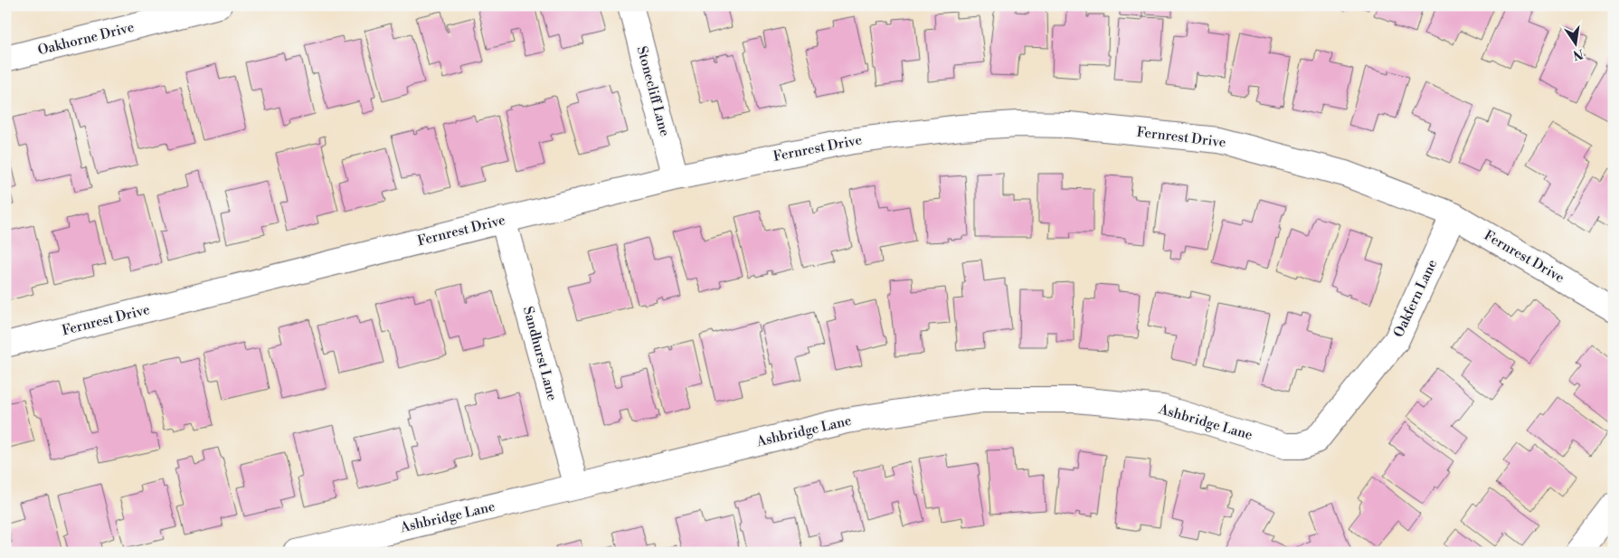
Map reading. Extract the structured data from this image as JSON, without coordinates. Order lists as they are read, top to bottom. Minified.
{"streets":{"street":["Oakhorne Drive","Stonecliff Lane","Fernrest Drive","Oakfern Lane","Sandhurst Lane","Ashbridge Lane"]},"crossings":[["Stonecliff Lane","Fernrest Drive"],["Fernrest Drive","Oakfern Lane"],["Fernrest Drive","Sandhurst Lane"],["Oakfern Lane","Ashbridge Lane"],["Sandhurst Lane","Ashbridge Lane"]],"north":"bottom"}
